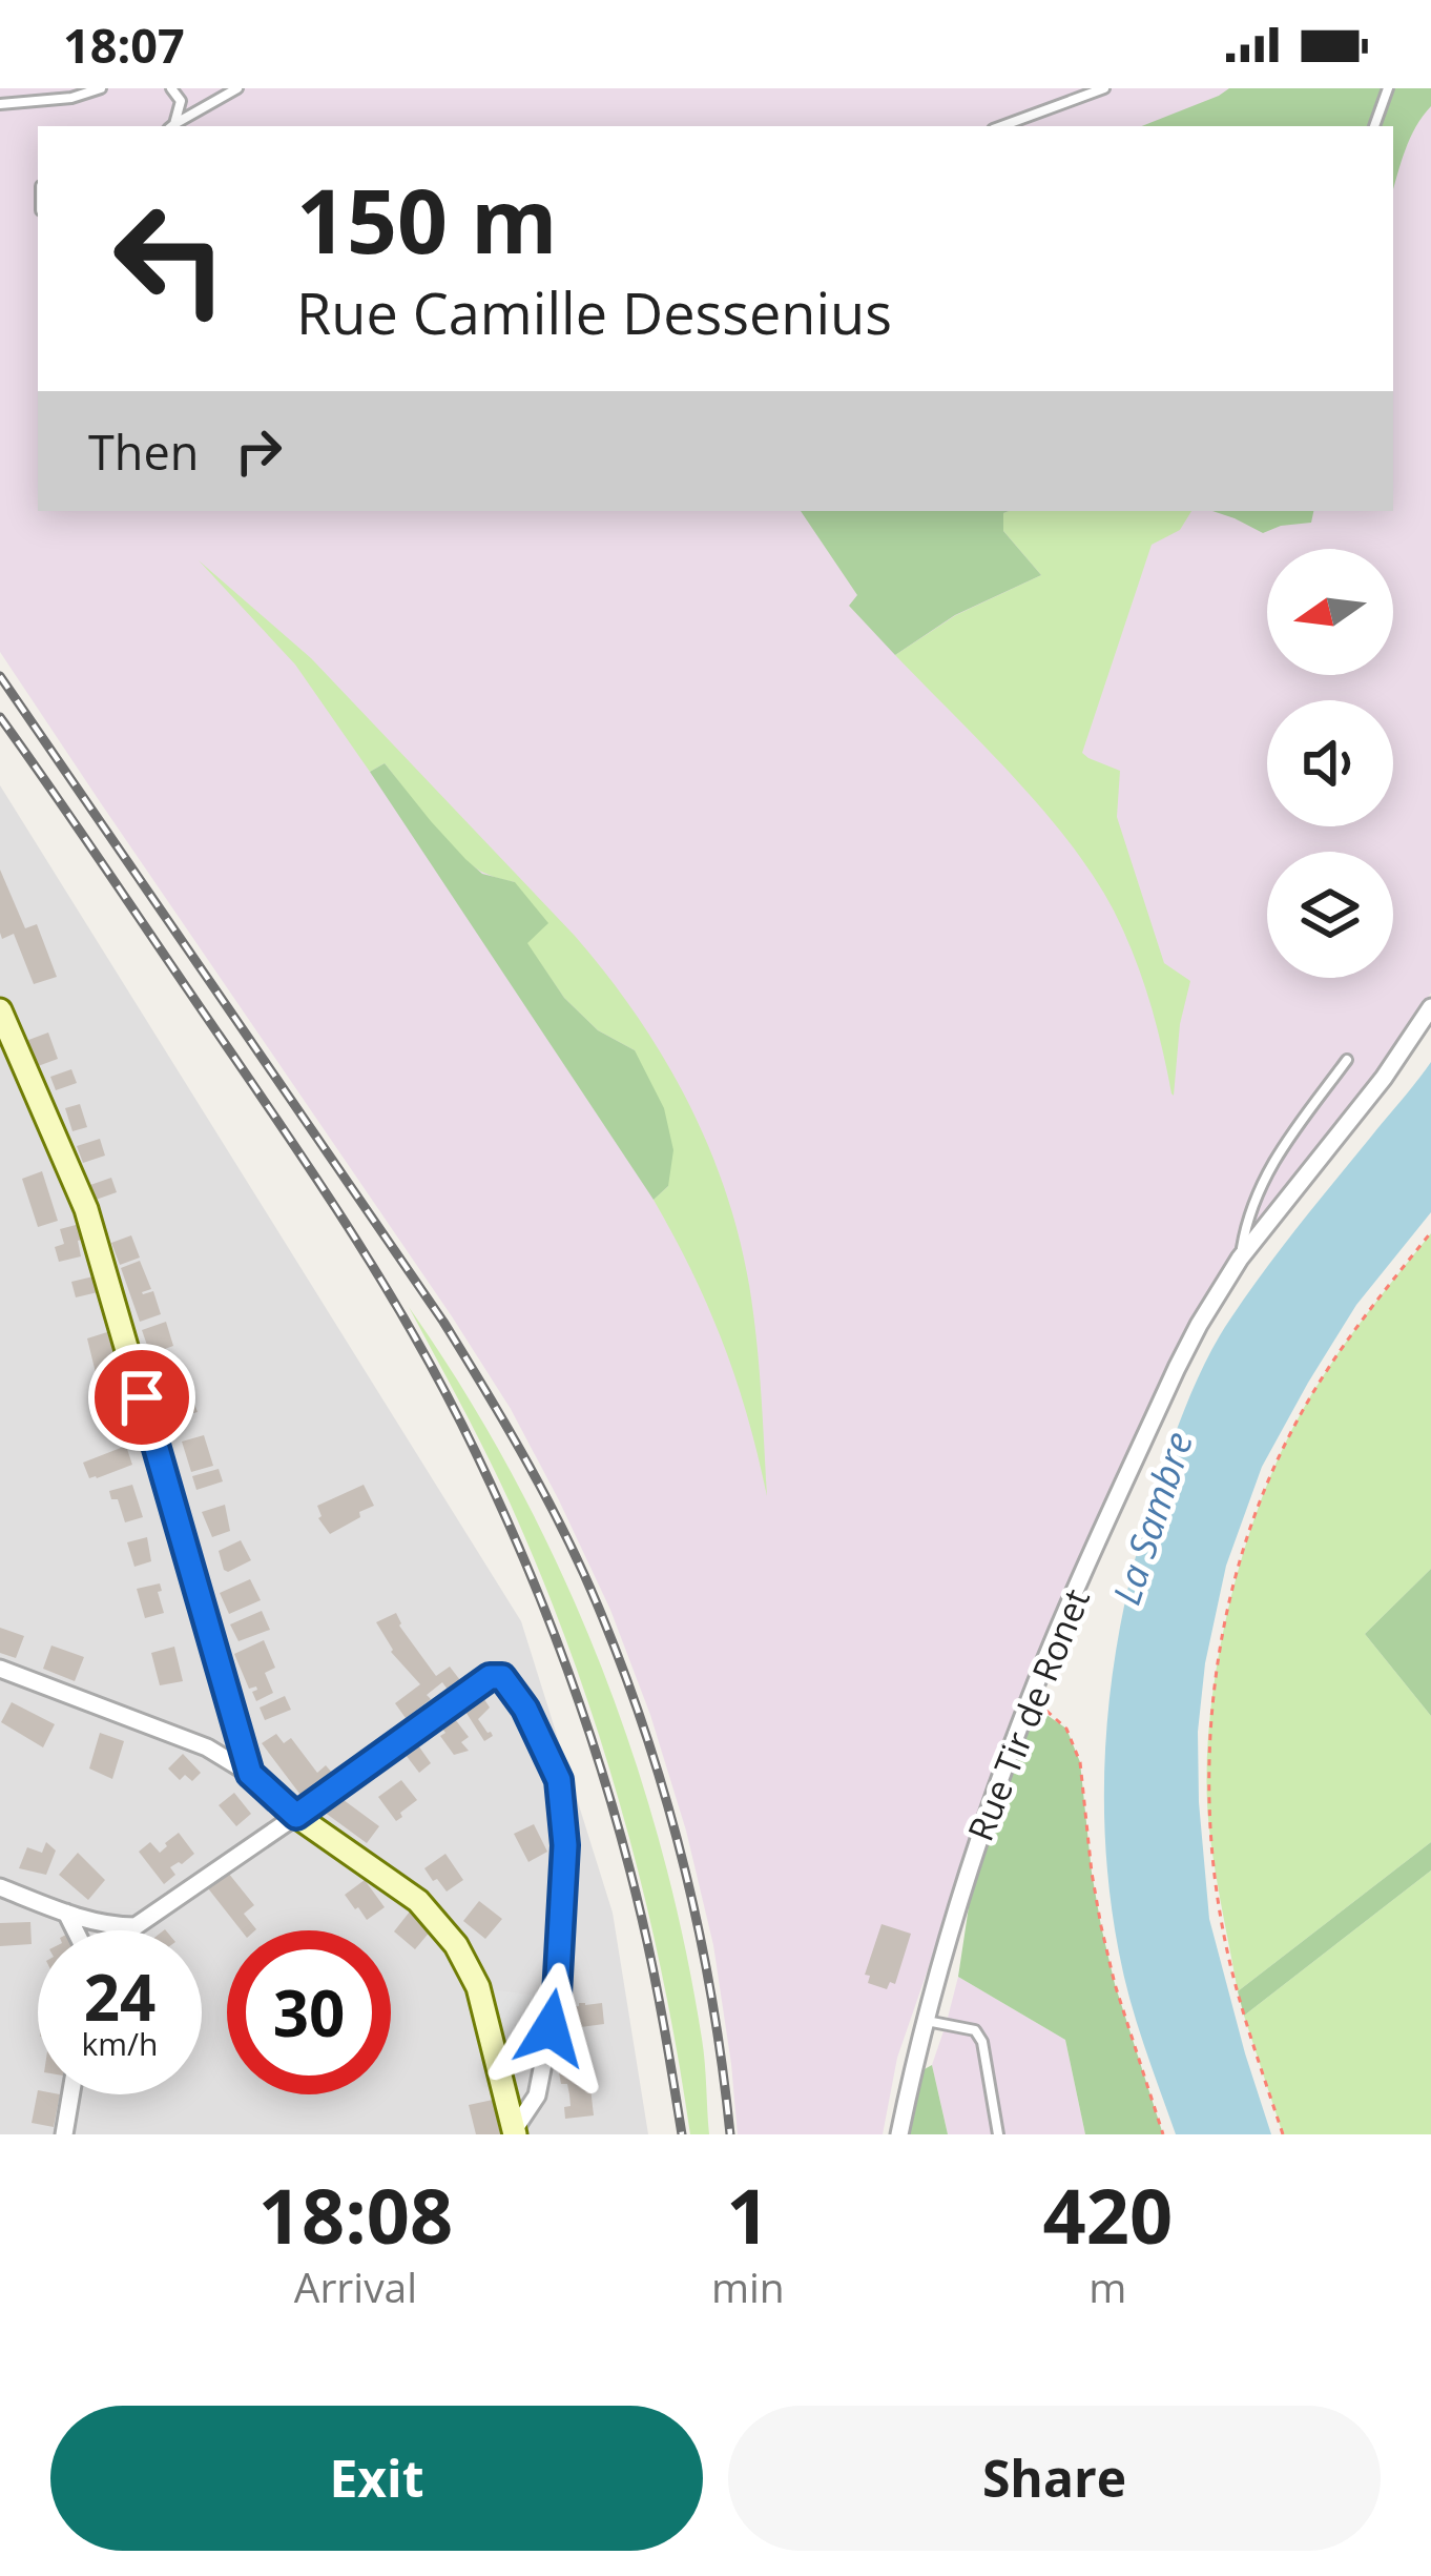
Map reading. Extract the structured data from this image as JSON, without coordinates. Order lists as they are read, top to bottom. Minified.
{"streets":{"street":["Rue Tir de Ronet"]},"water":["La Sambre"],"north":"left","page":{"status":"18:07","turn":["150 m","Rue Camille Dessenius"],"then":"Then","speed":"24 km/h","limit":"30","eta":["18:08","Arrival","1","min","420","m"],"buttons":["Exit","Share"]}}
